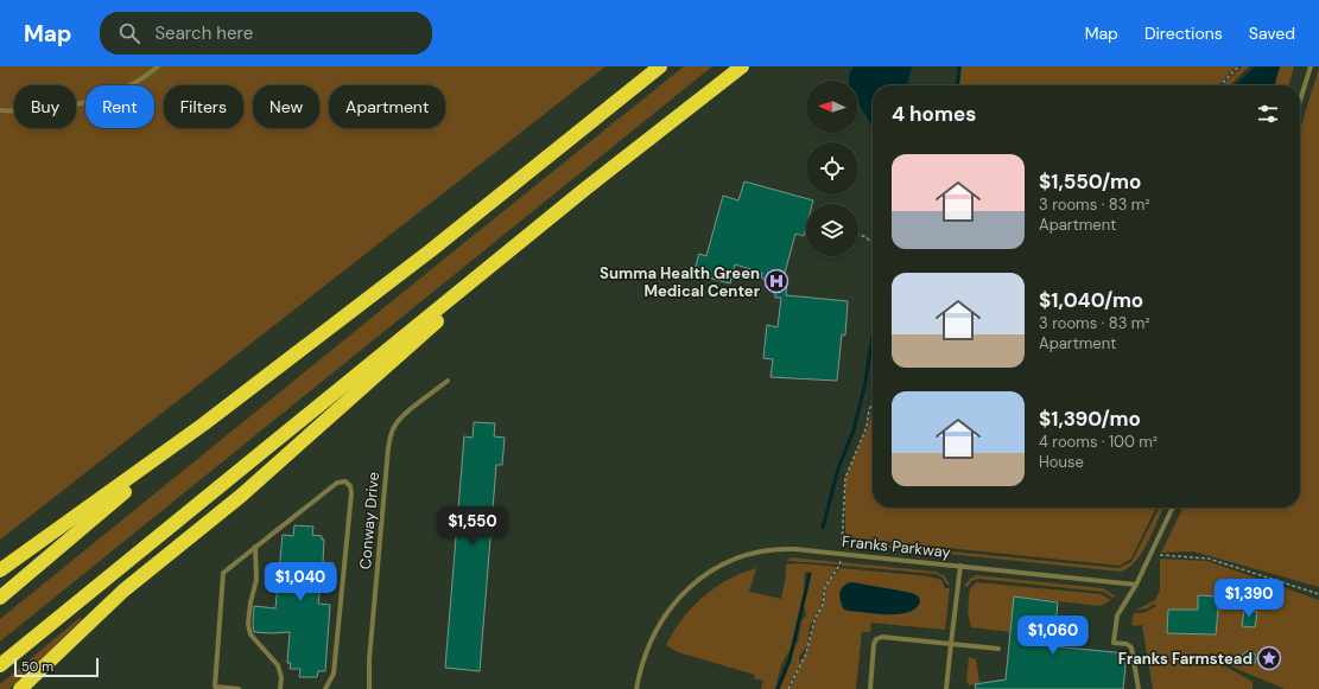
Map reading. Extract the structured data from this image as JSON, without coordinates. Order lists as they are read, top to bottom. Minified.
{"streets":{"lane":["Conway Drive","Franks Parkway"]},"places":{"hospital":["Summa Health Green Medical Center"],"place":["Franks Farmstead"]},"scale_bar":"50 m","north":"left","page":{"header":"Map","search":"Search here","nav":["Map","Directions","Saved"],"chip":["Buy","Rent","Filters","New","Apartment"],"heading":"4 homes","list":[{"name":"$1,550/mo","note":"3 rooms · 83 m² · Apartment"},{"name":"$1,040/mo","note":"3 rooms · 83 m² · Apartment"},{"name":"$1,390/mo","note":"4 rooms · 100 m² · House"}],"price":["$1,550","$1,040","$1,390","$1,060"],"scale":"50 m"}}
